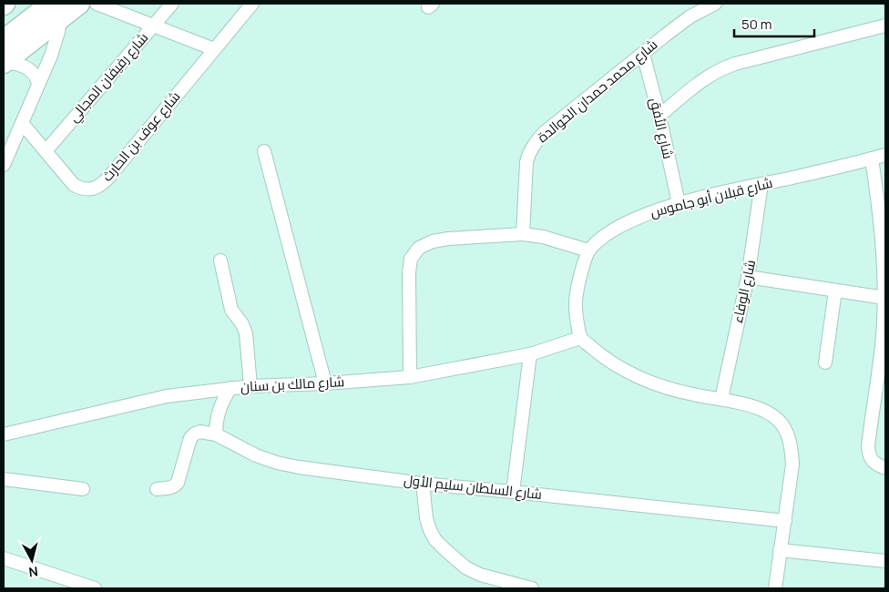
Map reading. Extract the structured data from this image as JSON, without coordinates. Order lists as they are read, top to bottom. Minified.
{"streets":{"street":["شارع رفيفان المجالي","شارع محمد حمدان الخوالدة","شارع الأفق","شارع عوف بن الحارث","شارع قبلان أبو جاموس","شارع الوفاء","شارع مالك بن سنان","شارع السلطان سليم الأول"]},"crossings":[["شارع رفيفان المجالي","شارع عوف بن الحارث"],["شارع محمد حمدان الخوالدة","شارع الأفق"],["شارع الأفق","شارع قبلان أبو جاموس"],["شارع قبلان أبو جاموس","شارع الوفاء"]],"scale_bar":"50 m","north":"bottom"}
